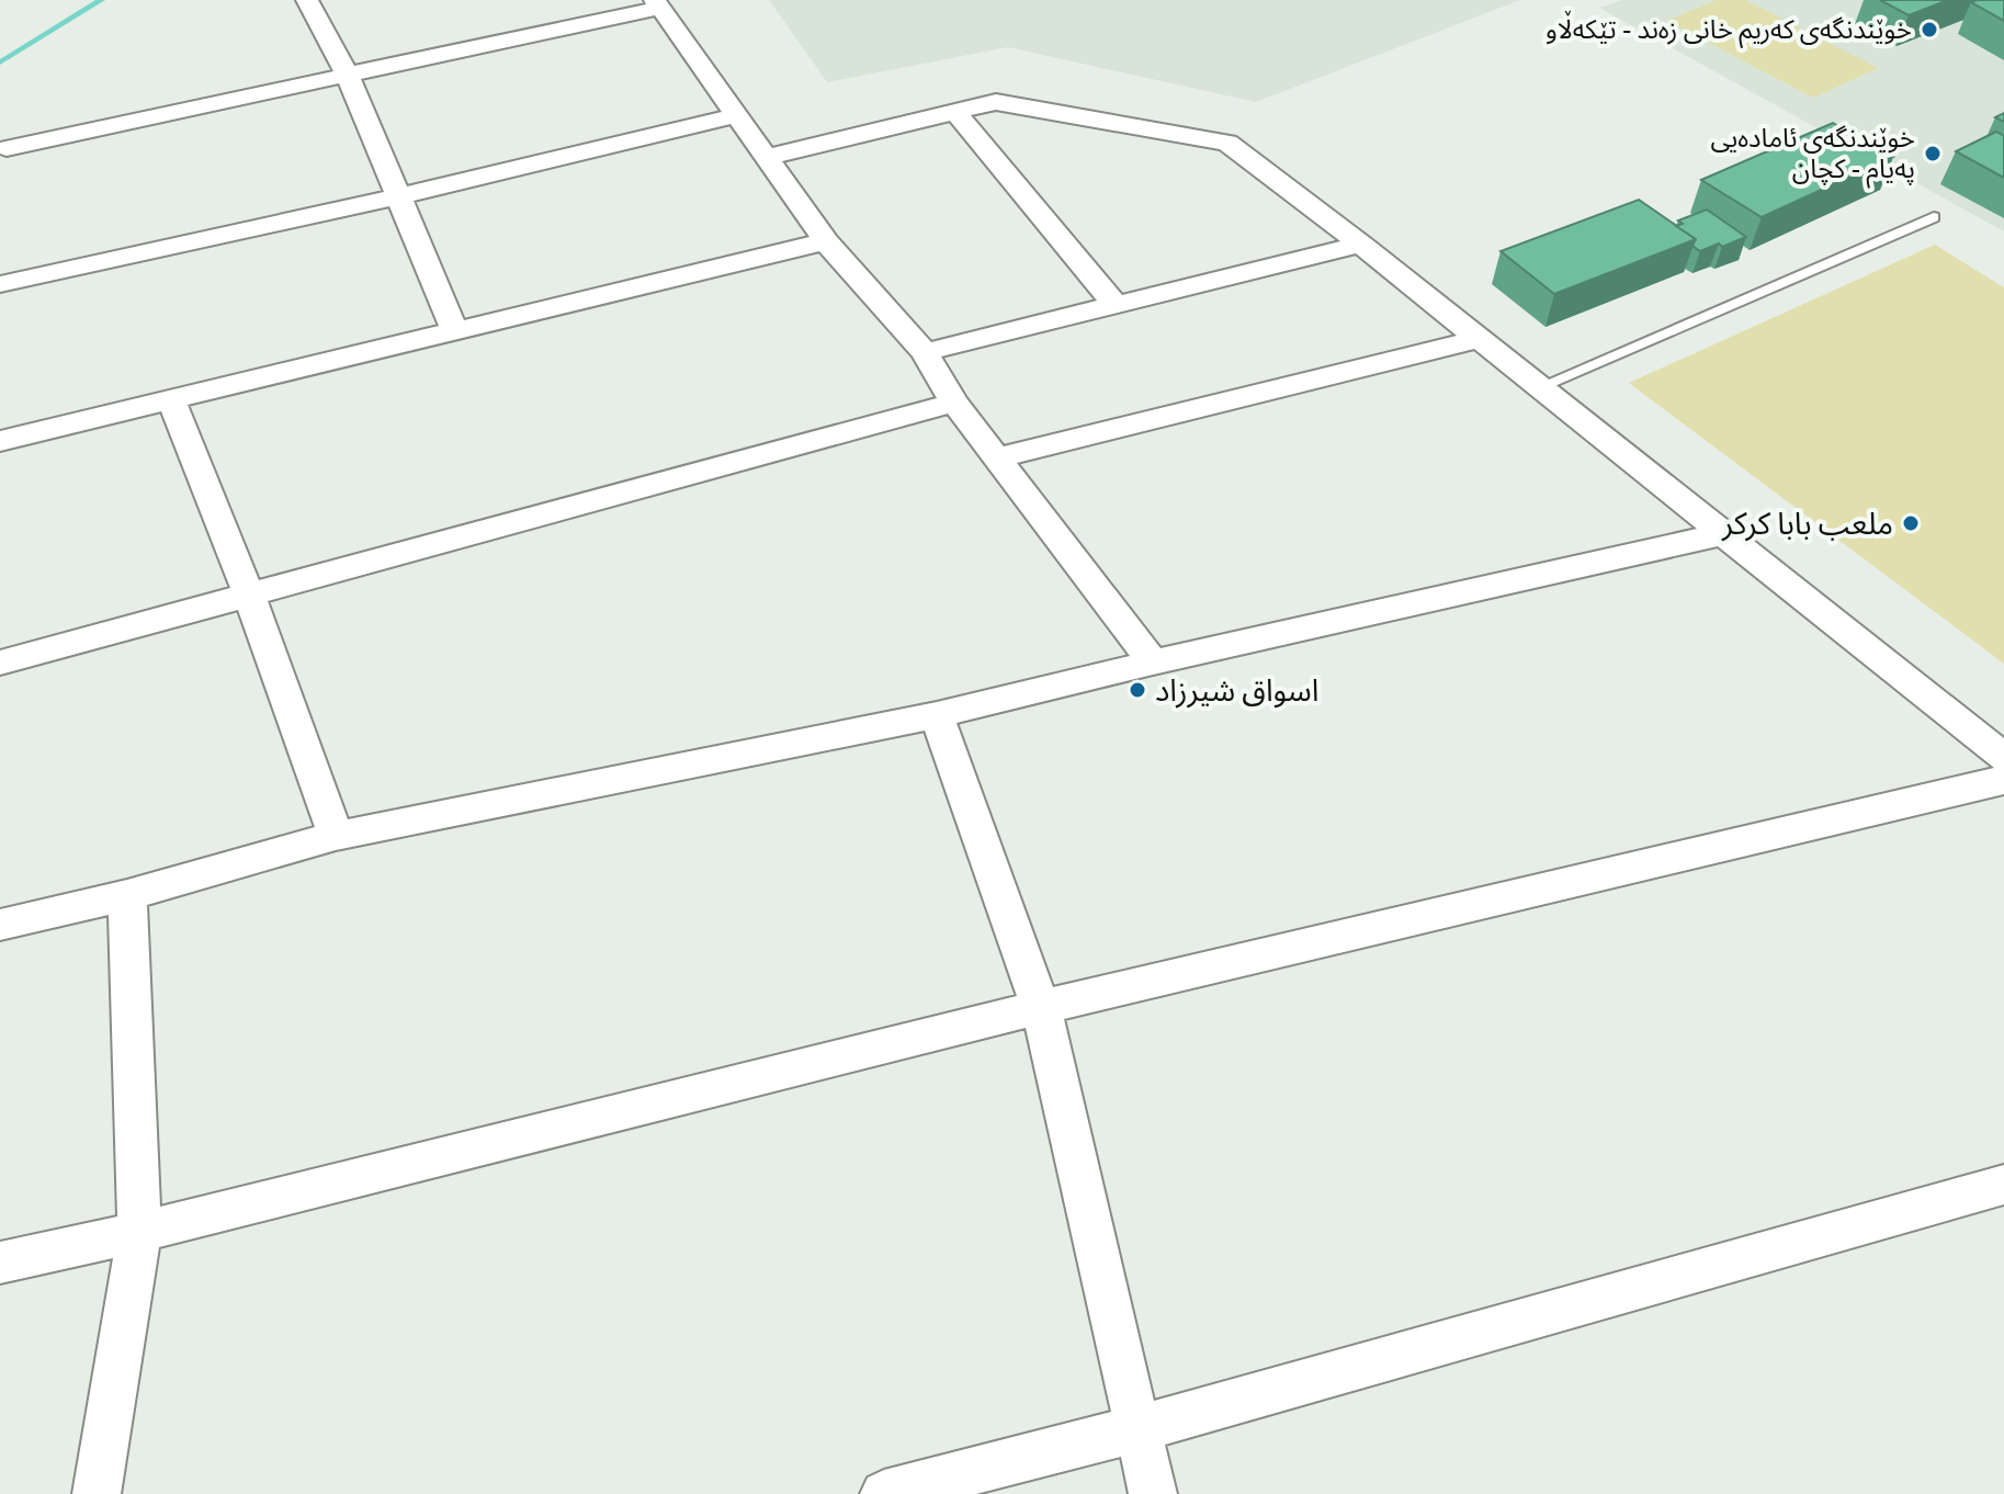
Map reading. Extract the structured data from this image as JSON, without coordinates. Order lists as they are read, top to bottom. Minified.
{"places":["خوێندنگەی کەریم خانی زەند - تێکەڵاو","خوێندنگەی ئامادەیی پەیام - کچان","ملعب بابا كركر","اسواق شيرزاد"]}
